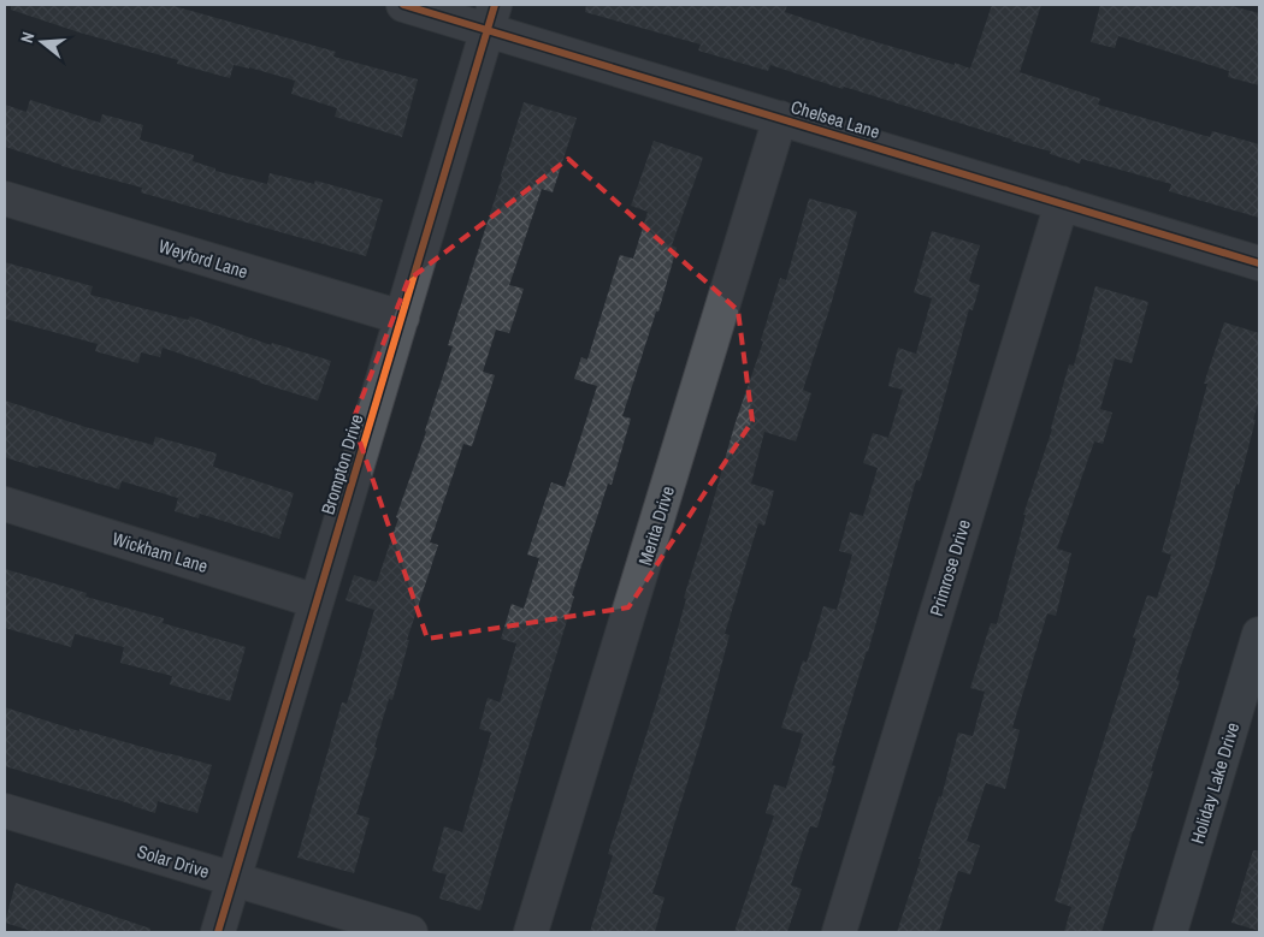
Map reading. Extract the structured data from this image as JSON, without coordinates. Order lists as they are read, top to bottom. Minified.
{"streets":{"street":["Chelsea Lane","Weyford Lane","Brompton Drive","Merita Drive","Wickham Lane","Primrose Drive","Holiday Lake Drive","Solar Drive"]},"crossings":[["Chelsea Lane","Brompton Drive"],["Chelsea Lane","Merita Drive"],["Chelsea Lane","Primrose Drive"],["Weyford Lane","Brompton Drive"],["Brompton Drive","Wickham Lane"],["Brompton Drive","Solar Drive"]],"north":"left"}
